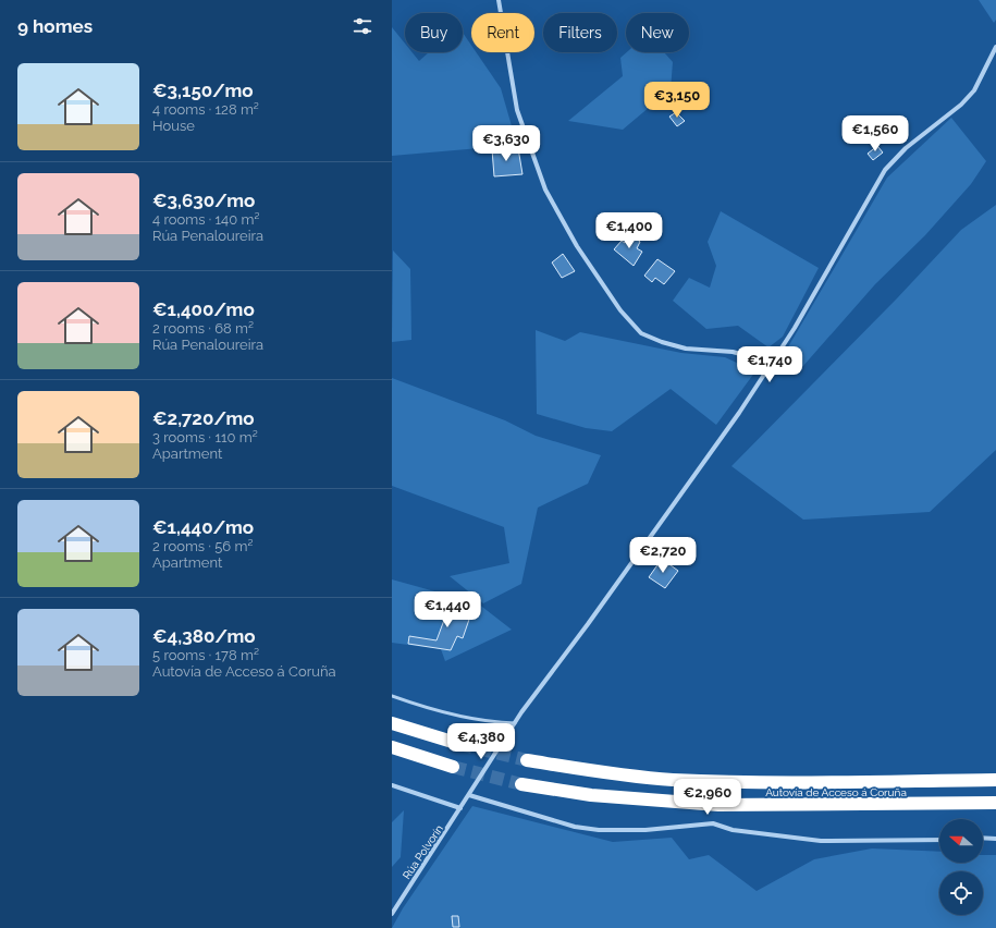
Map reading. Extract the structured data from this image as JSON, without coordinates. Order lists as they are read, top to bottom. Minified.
{"streets":{"highway":["Autovía de Acceso á Coruña"],"street":["Rúa Polvorín"]},"north":"left","page":{"heading":"9 homes","chip":["Buy","Rent","Filters","New"],"list":[{"name":"€3,150/mo","note":"4 rooms · 128 m² · House"},{"name":"€3,630/mo","note":"4 rooms · 140 m² · Rúa Penaloureira"},{"name":"€1,400/mo","note":"2 rooms · 68 m² · Rúa Penaloureira"},{"name":"€2,720/mo","note":"3 rooms · 110 m² · Apartment"},{"name":"€1,440/mo","note":"2 rooms · 56 m² · Apartment"},{"name":"€4,380/mo","note":"5 rooms · 178 m² · Autovía de Acceso á Coruña"}],"price":["€3,150","€1,560","€3,630","€1,400","€1,740","€2,720","€1,440","€4,380","€2,960"]}}
